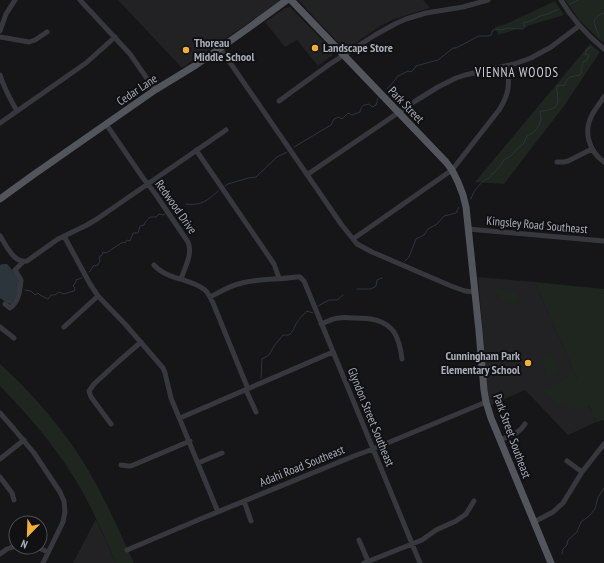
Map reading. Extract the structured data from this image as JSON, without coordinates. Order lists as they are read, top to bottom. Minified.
{"streets":{"main road":["Cedar Lane","Park Street","Park Street Southeast"],"street":["Redwood Drive","Kingsley Road Southeast","Glyndon Street Southeast","Adahi Road Southeast"]},"crossings":[["Cedar Lane","Redwood Drive"],["Park Street","Park Street Southeast"],["Kingsley Road Southeast","Park Street Southeast"],["Glyndon Street Southeast","Adahi Road Southeast"],["Park Street Southeast","Adahi Road Southeast"]],"districts":["VIENNA WOODS"],"places":["Landscape Store","Thoreau Middle School","Cunningham Park Elementary School"],"north":"bottom left"}
